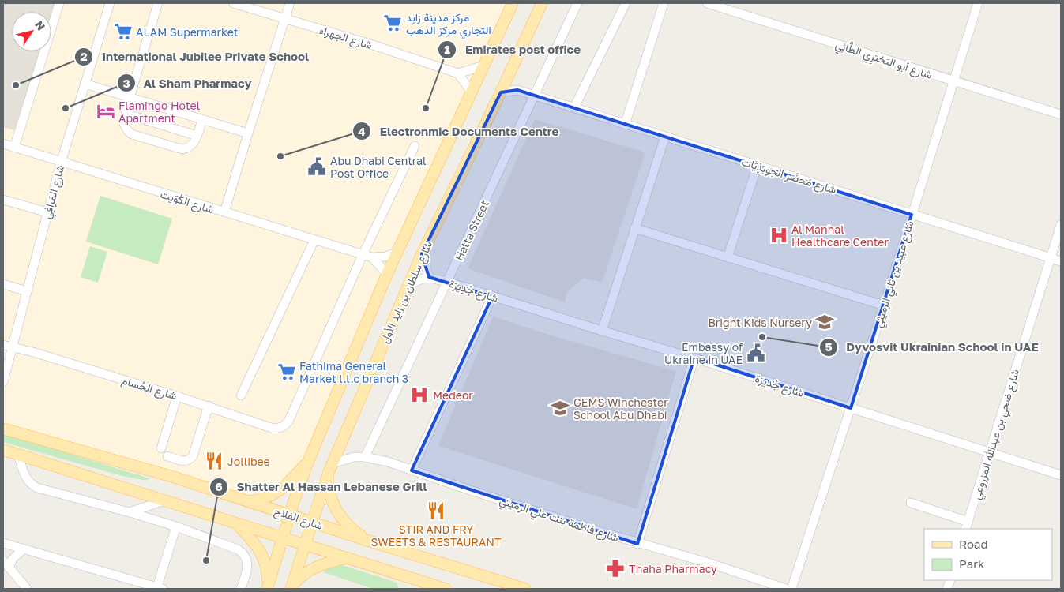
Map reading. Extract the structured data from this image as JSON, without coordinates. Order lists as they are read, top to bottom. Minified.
{"streets":{"main road":["شارع سلطان بن زايد الأول","شارع الفلاح"],"street":["شارع الجهراء","شارع أبو البَختَرِي الطَّائِي","شارع مَحضَر الحِوَيذِيَّات","شارع المَرافِي","شارع الكُوَيت","Hatta Street","شارع عبيد بن ثاني الرميثي","شارع جْدِيرَة","شارع الحُسام","شارع ضحي بن عبدالله المزروعي","شارع فاطمة بنت علي الرميثي"]},"crossings":[["شارع أبو البَختَرِي الطَّائِي","شارع عبيد بن ثاني الرميثي"],["شارع مَحضَر الحِوَيذِيَّات","Hatta Street"],["شارع مَحضَر الحِوَيذِيَّات","شارع عبيد بن ثاني الرميثي"],["شارع مَحضَر الحِوَيذِيَّات","شارع سلطان بن زايد الأول"],["شارع مَحضَر الحِوَيذِيَّات","شارع ضحي بن عبدالله المزروعي"],["شارع المَرافِي","شارع الكُوَيت"],["شارع المَرافِي","شارع الحُسام"],["شارع الكُوَيت","شارع الحُسام"],["Hatta Street","شارع جْدِيرَة"],["Hatta Street","شارع فاطمة بنت علي الرميثي"],["شارع عبيد بن ثاني الرميثي","شارع جْدِيرَة"],["شارع جْدِيرَة","شارع ضحي بن عبدالله المزروعي"],["شارع سلطان بن زايد الأول","شارع الفلاح"],["شارع سلطان بن زايد الأول","شارع فاطمة بنت علي الرميثي"]],"places":{"supermarket":["مركز مدينة زايد التجاري مركز الدهب","ALAM Supermarket","Fathima General Market l.l.c branch 3"],"other":["International Jubilee Private School","Al Sham Pharmacy","Emirates post office","Electronmic Documents Centre","Dyvosvit Ukrainian School in UAE","Shatter Al Hassan Lebanese Grill"],"hotel":["Flamingo Hotel Apartment"],"public building":["Abu Dhabi Central Post Office","Embassy of Ukraine in UAE"],"hospital":["Al Manhal Healthcare Center","Medeor"],"school or university":["Bright Kids Nursery","GEMS Winchester School Abu Dhabi"],"restaurant":["Jollibee","STIR AND FRY SWEETS & RESTAURANT"],"pharmacy":["Thaha Pharmacy"]},"legend":["Road","Park"],"north":"top right"}
